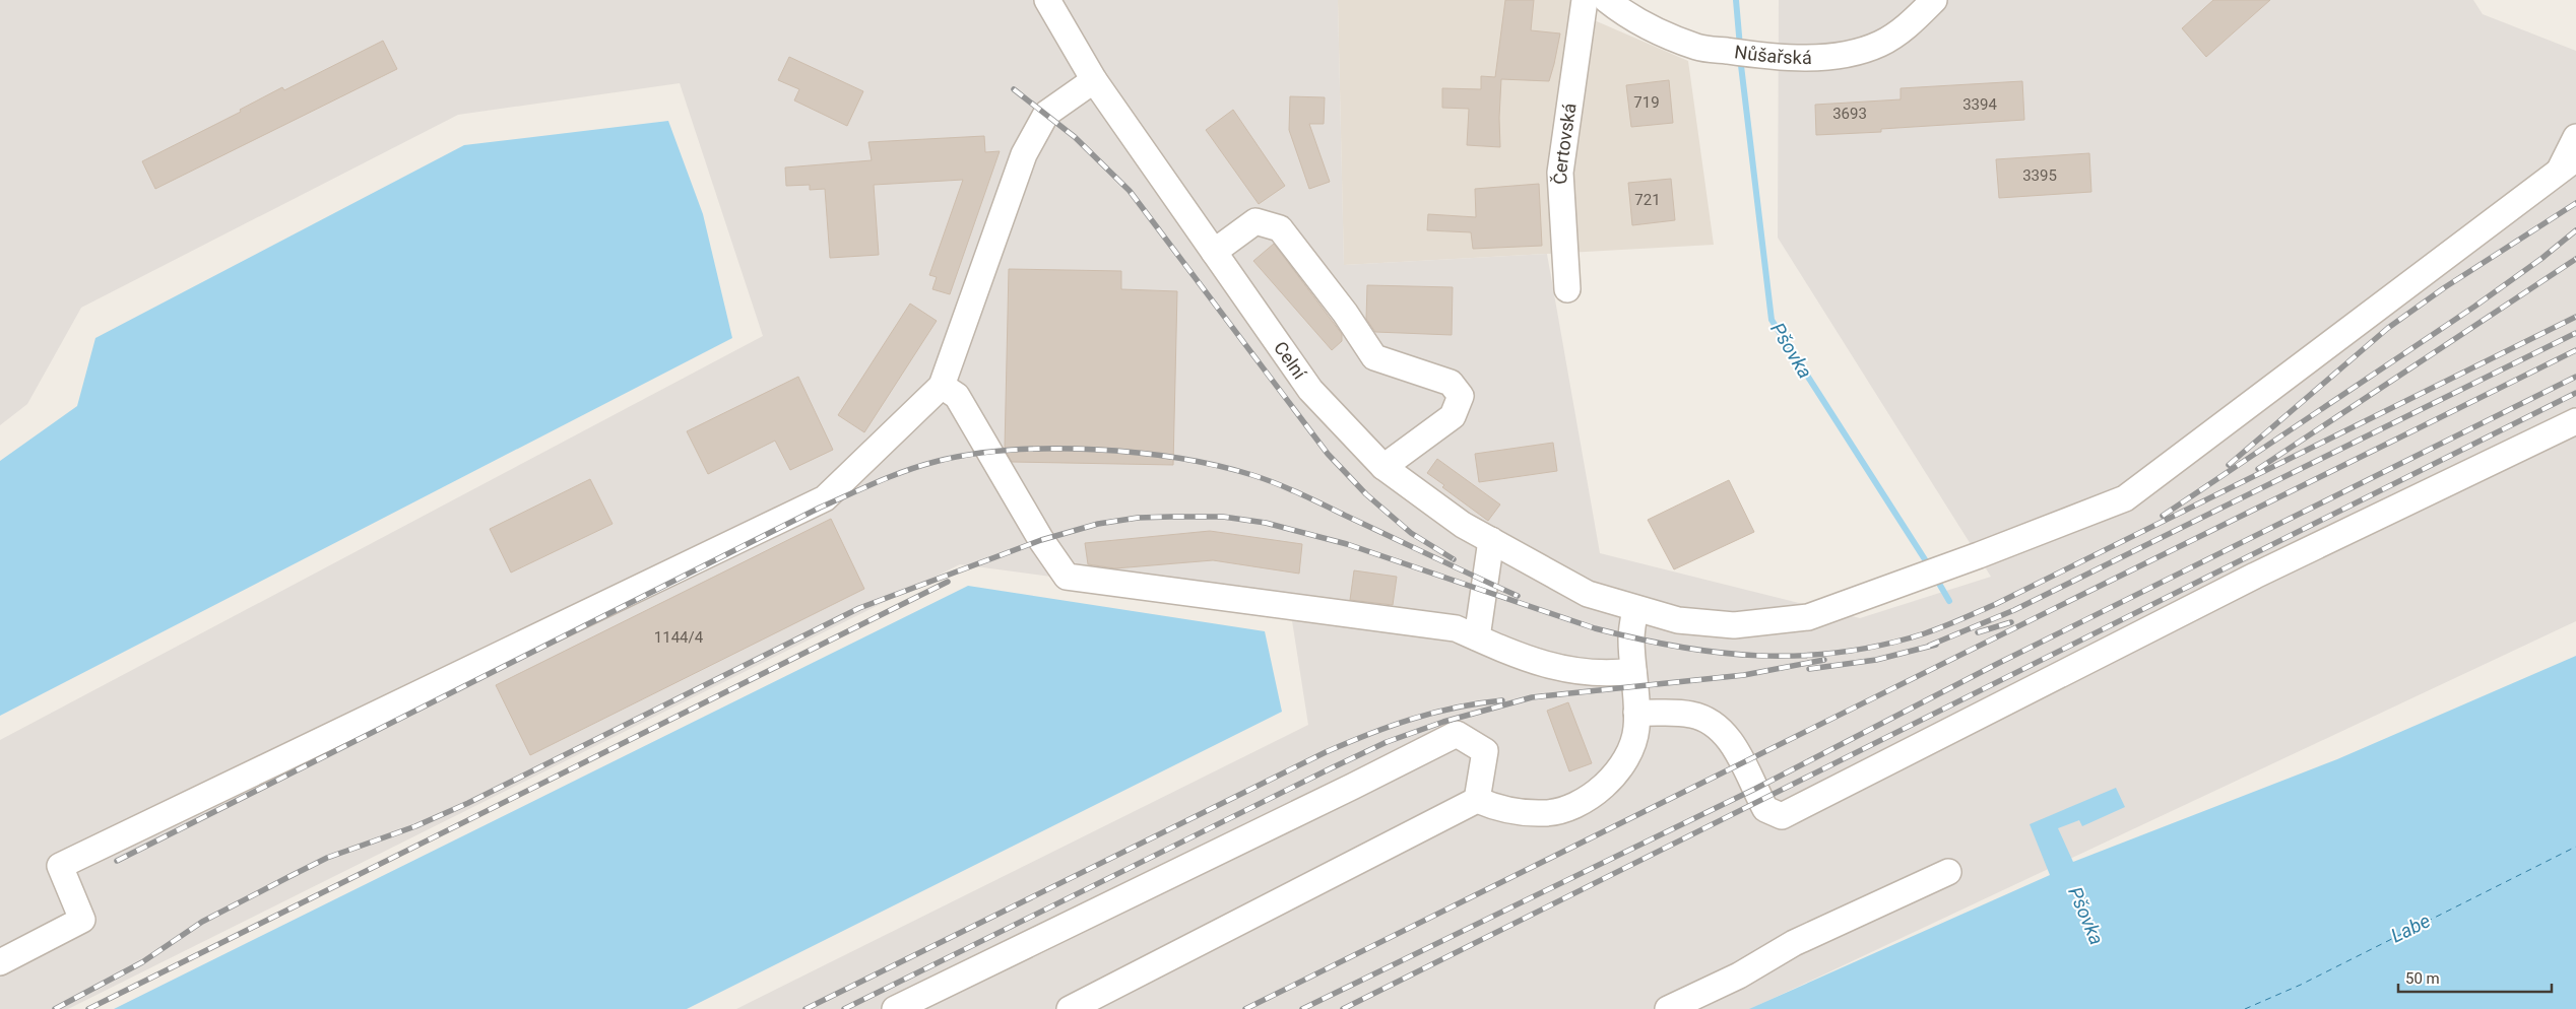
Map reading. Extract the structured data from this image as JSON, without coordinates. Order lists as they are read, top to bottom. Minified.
{"streets":{"street":["Nůšařská","Čertovská","Celní"]},"water":["Pšovka","Labe"],"house_numbers":["719","3394","3693","3395","721","1144/4"],"scale_bar":"50 m"}
